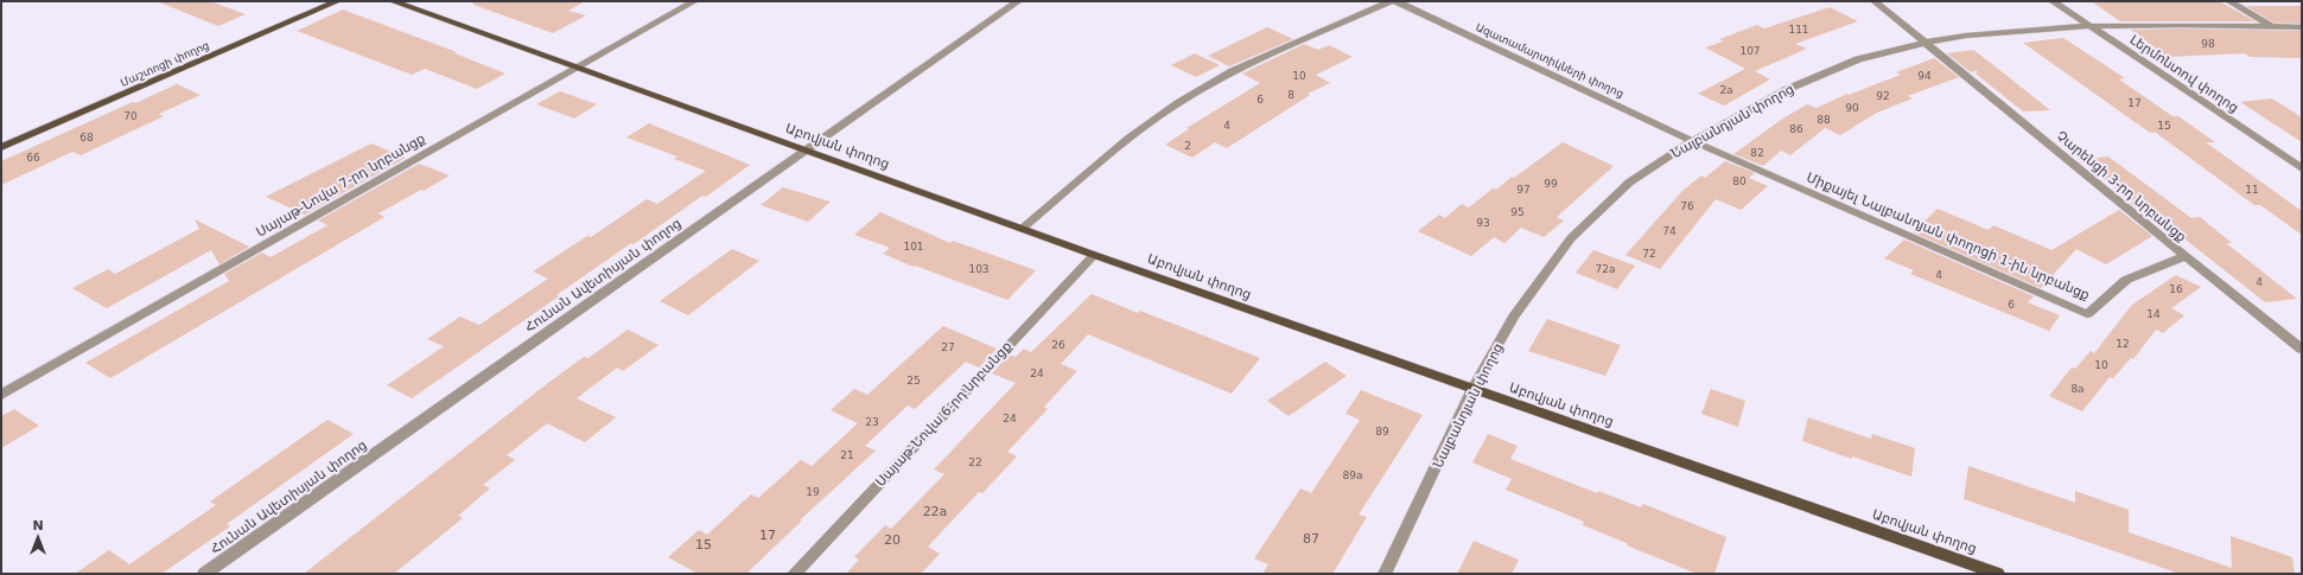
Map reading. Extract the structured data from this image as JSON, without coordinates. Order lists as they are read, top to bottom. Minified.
{"streets":{"main road":["Մաշտոցի փողոց","Աբովյան փողոց"],"street":["Ազատամարտիկների փողոց","Լերմոնտով փողոց","Նալբանդյան փողոց","Սայաթ-Նովա 7-րդ նրբանցք","Չարենցի 3-րդ նրբանցք","Միքայել Նալբանդյան փողոցի 1-ին նրբանցք","Հունան Ավետիսյան փողոց","Սայաթ-Նովա 6-րդ նրբանցք"]},"crossings":[["Ազատամարտիկների փողոց","Նալբանդյան փողոց"],["Ազատամարտիկների փողոց","Միքայել Նալբանդյան փողոցի 1-ին նրբանցք"],["Լերմոնտով փողոց","Նալբանդյան փողոց"],["Նալբանդյան փողոց","Աբովյան փողոց"],["Նալբանդյան փողոց","Չարենցի 3-րդ նրբանցք"],["Նալբանդյան փողոց","Միքայել Նալբանդյան փողոցի 1-ին նրբանցք"],["Աբովյան փողոց","Սայաթ-Նովա 7-րդ նրբանցք"],["Աբովյան փողոց","Հունան Ավետիսյան փողոց"],["Աբովյան փողոց","Սայաթ-Նովա 6-րդ նրբանցք"],["Չարենցի 3-րդ նրբանցք","Միքայել Նալբանդյան փողոցի 1-ին նրբանցք"]],"house_numbers":["111","98","107","10","94","2a","8","92","6","17","90","70","88","4","15","86","68","2","82","66","80","99","97","11","76","95","93","74","101","72","103","72a","4","4","16","6","14","12","26","27","10","24","25","8a","24","23","89","21","22","89a","19","22a","17","87","20","15"],"north":"top"}
